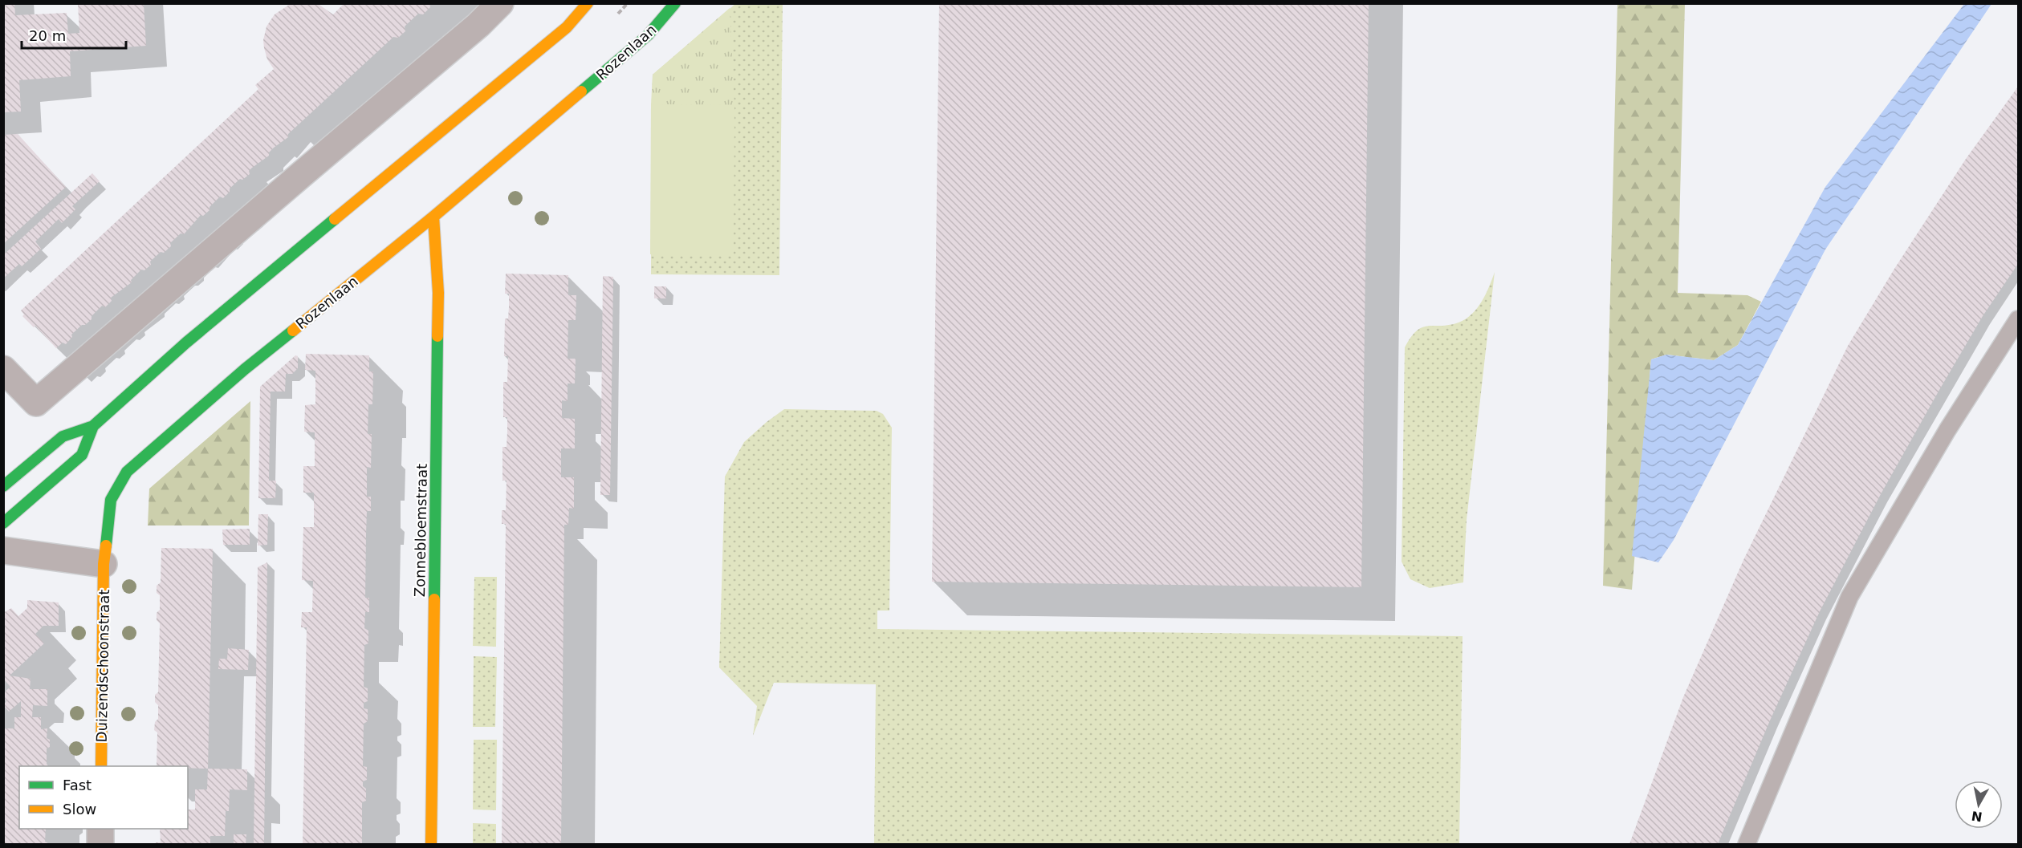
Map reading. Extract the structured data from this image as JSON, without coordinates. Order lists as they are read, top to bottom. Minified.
{"streets":{"street":["Rozenlaan","Zonnebloemstraat","Duizendschoonstraat"]},"crossings":[["Rozenlaan","Zonnebloemstraat"],["Rozenlaan","Duizendschoonstraat"]],"legend":["Fast","Slow"],"scale_bar":"20 m","north":"bottom"}
